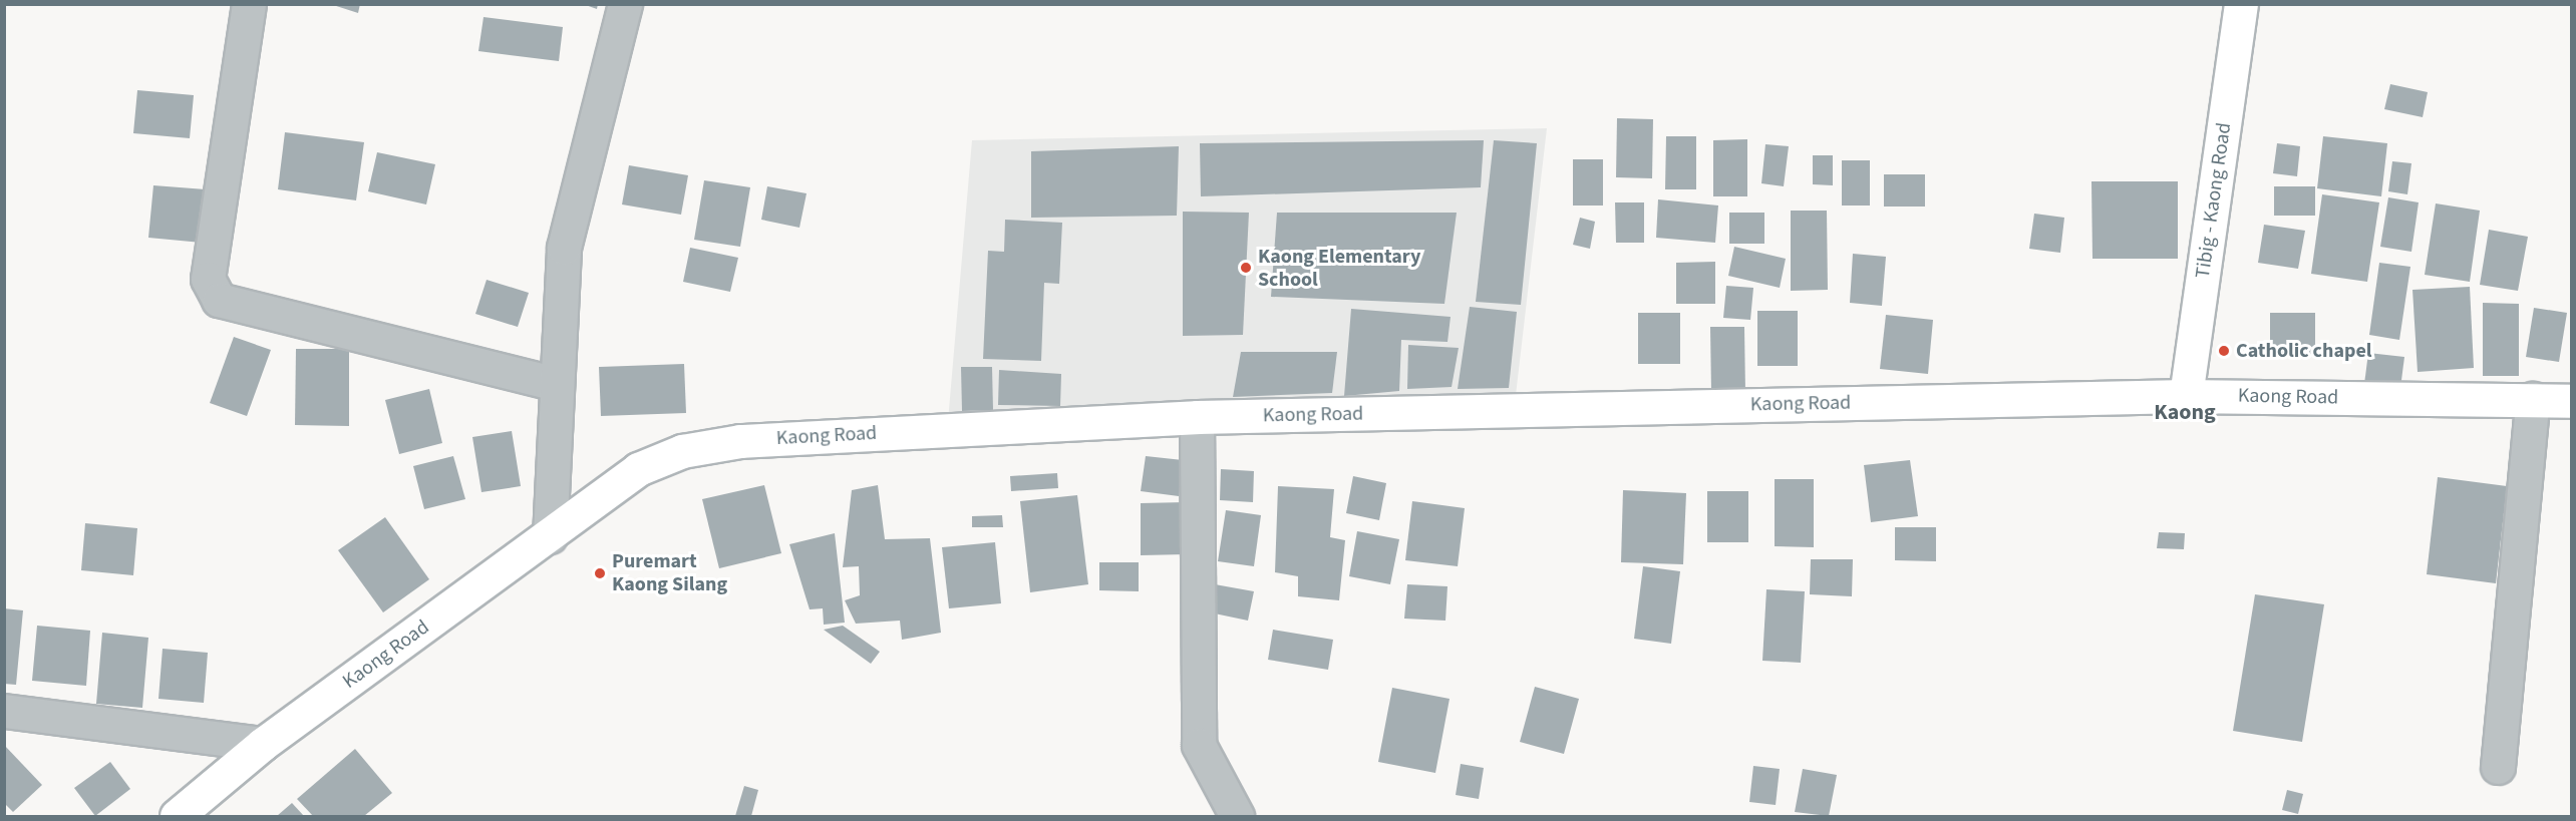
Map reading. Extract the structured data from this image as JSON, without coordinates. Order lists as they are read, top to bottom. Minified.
{"streets":{"main road":["Tibig - Kaong Road","Kaong Road"]},"crossings":[["Tibig - Kaong Road","Kaong Road"]],"districts":["Kaong"],"places":["Kaong Elementary School","Catholic chapel","Puremart Kaong Silang"]}
